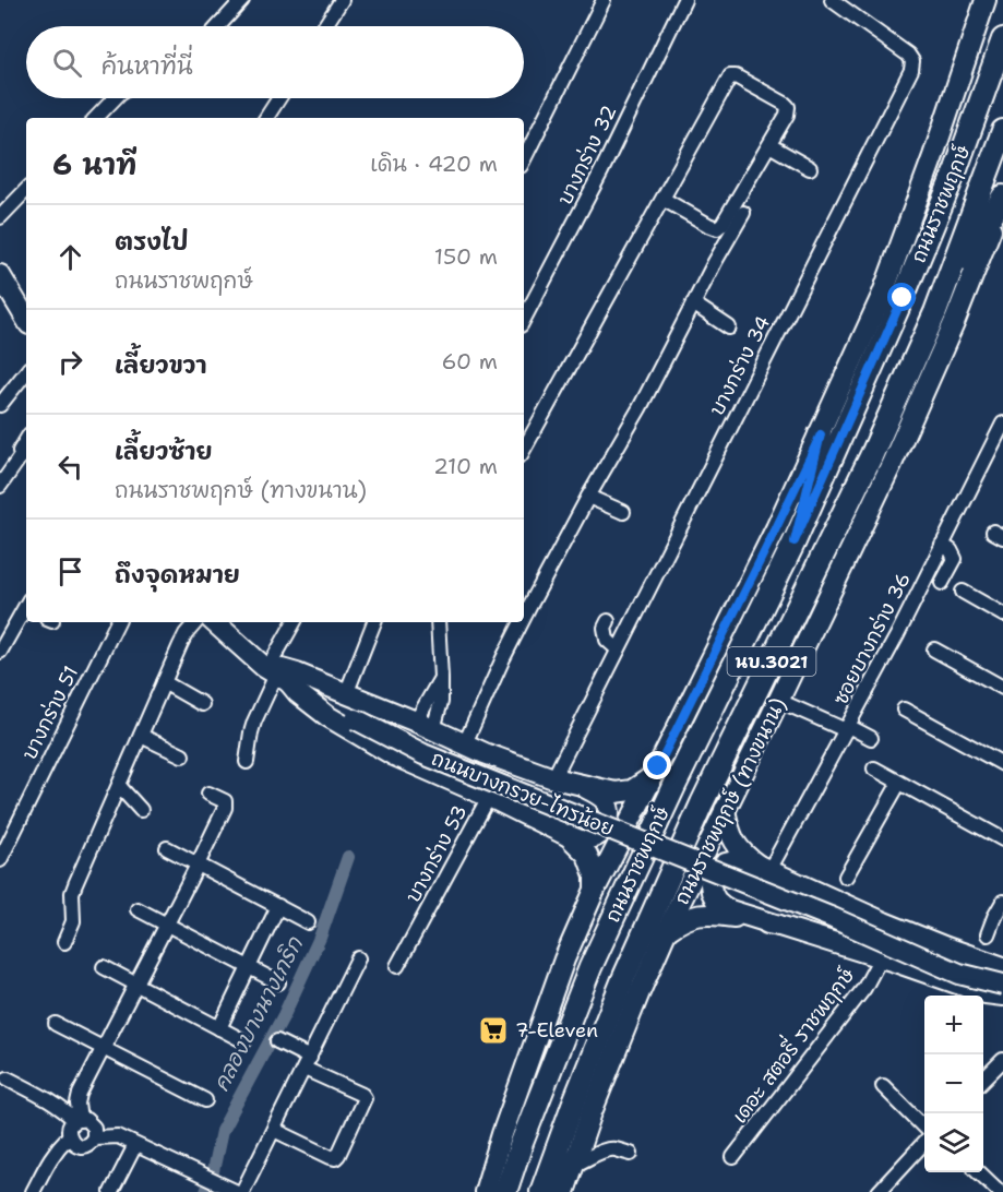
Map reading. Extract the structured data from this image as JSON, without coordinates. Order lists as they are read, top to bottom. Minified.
{"streets":{"main road":["ถนนราชพฤกษ์","นบ.3021","ถนนบางกรวย-ไทรน้อย","ถนนราชพฤกษ์ (ทางขนาน)"],"street":["บางกร่าง 32","บางกร่าง 34","ซอยบางกร่าง 36","บางกร่าง 51","บางกร่าง 53","เดอะ สตอรี่ ราชพฤกษ์"]},"water":["คลองบางนางเกริก"],"places":{"supermarket":["7-Eleven"]},"page":{"search":"ค้นหาที่นี่","heading":["6 นาที","เดิน · 420 m"],"list":[["ตรงไป","ถนนราชพฤกษ์","150 m"],["เลี้ยวขวา","60 m"],["เลี้ยวซ้าย","ถนนราชพฤกษ์ (ทางขนาน)","210 m"],"ถึงจุดหมาย"],"map_buttons":["+","−"]}}
